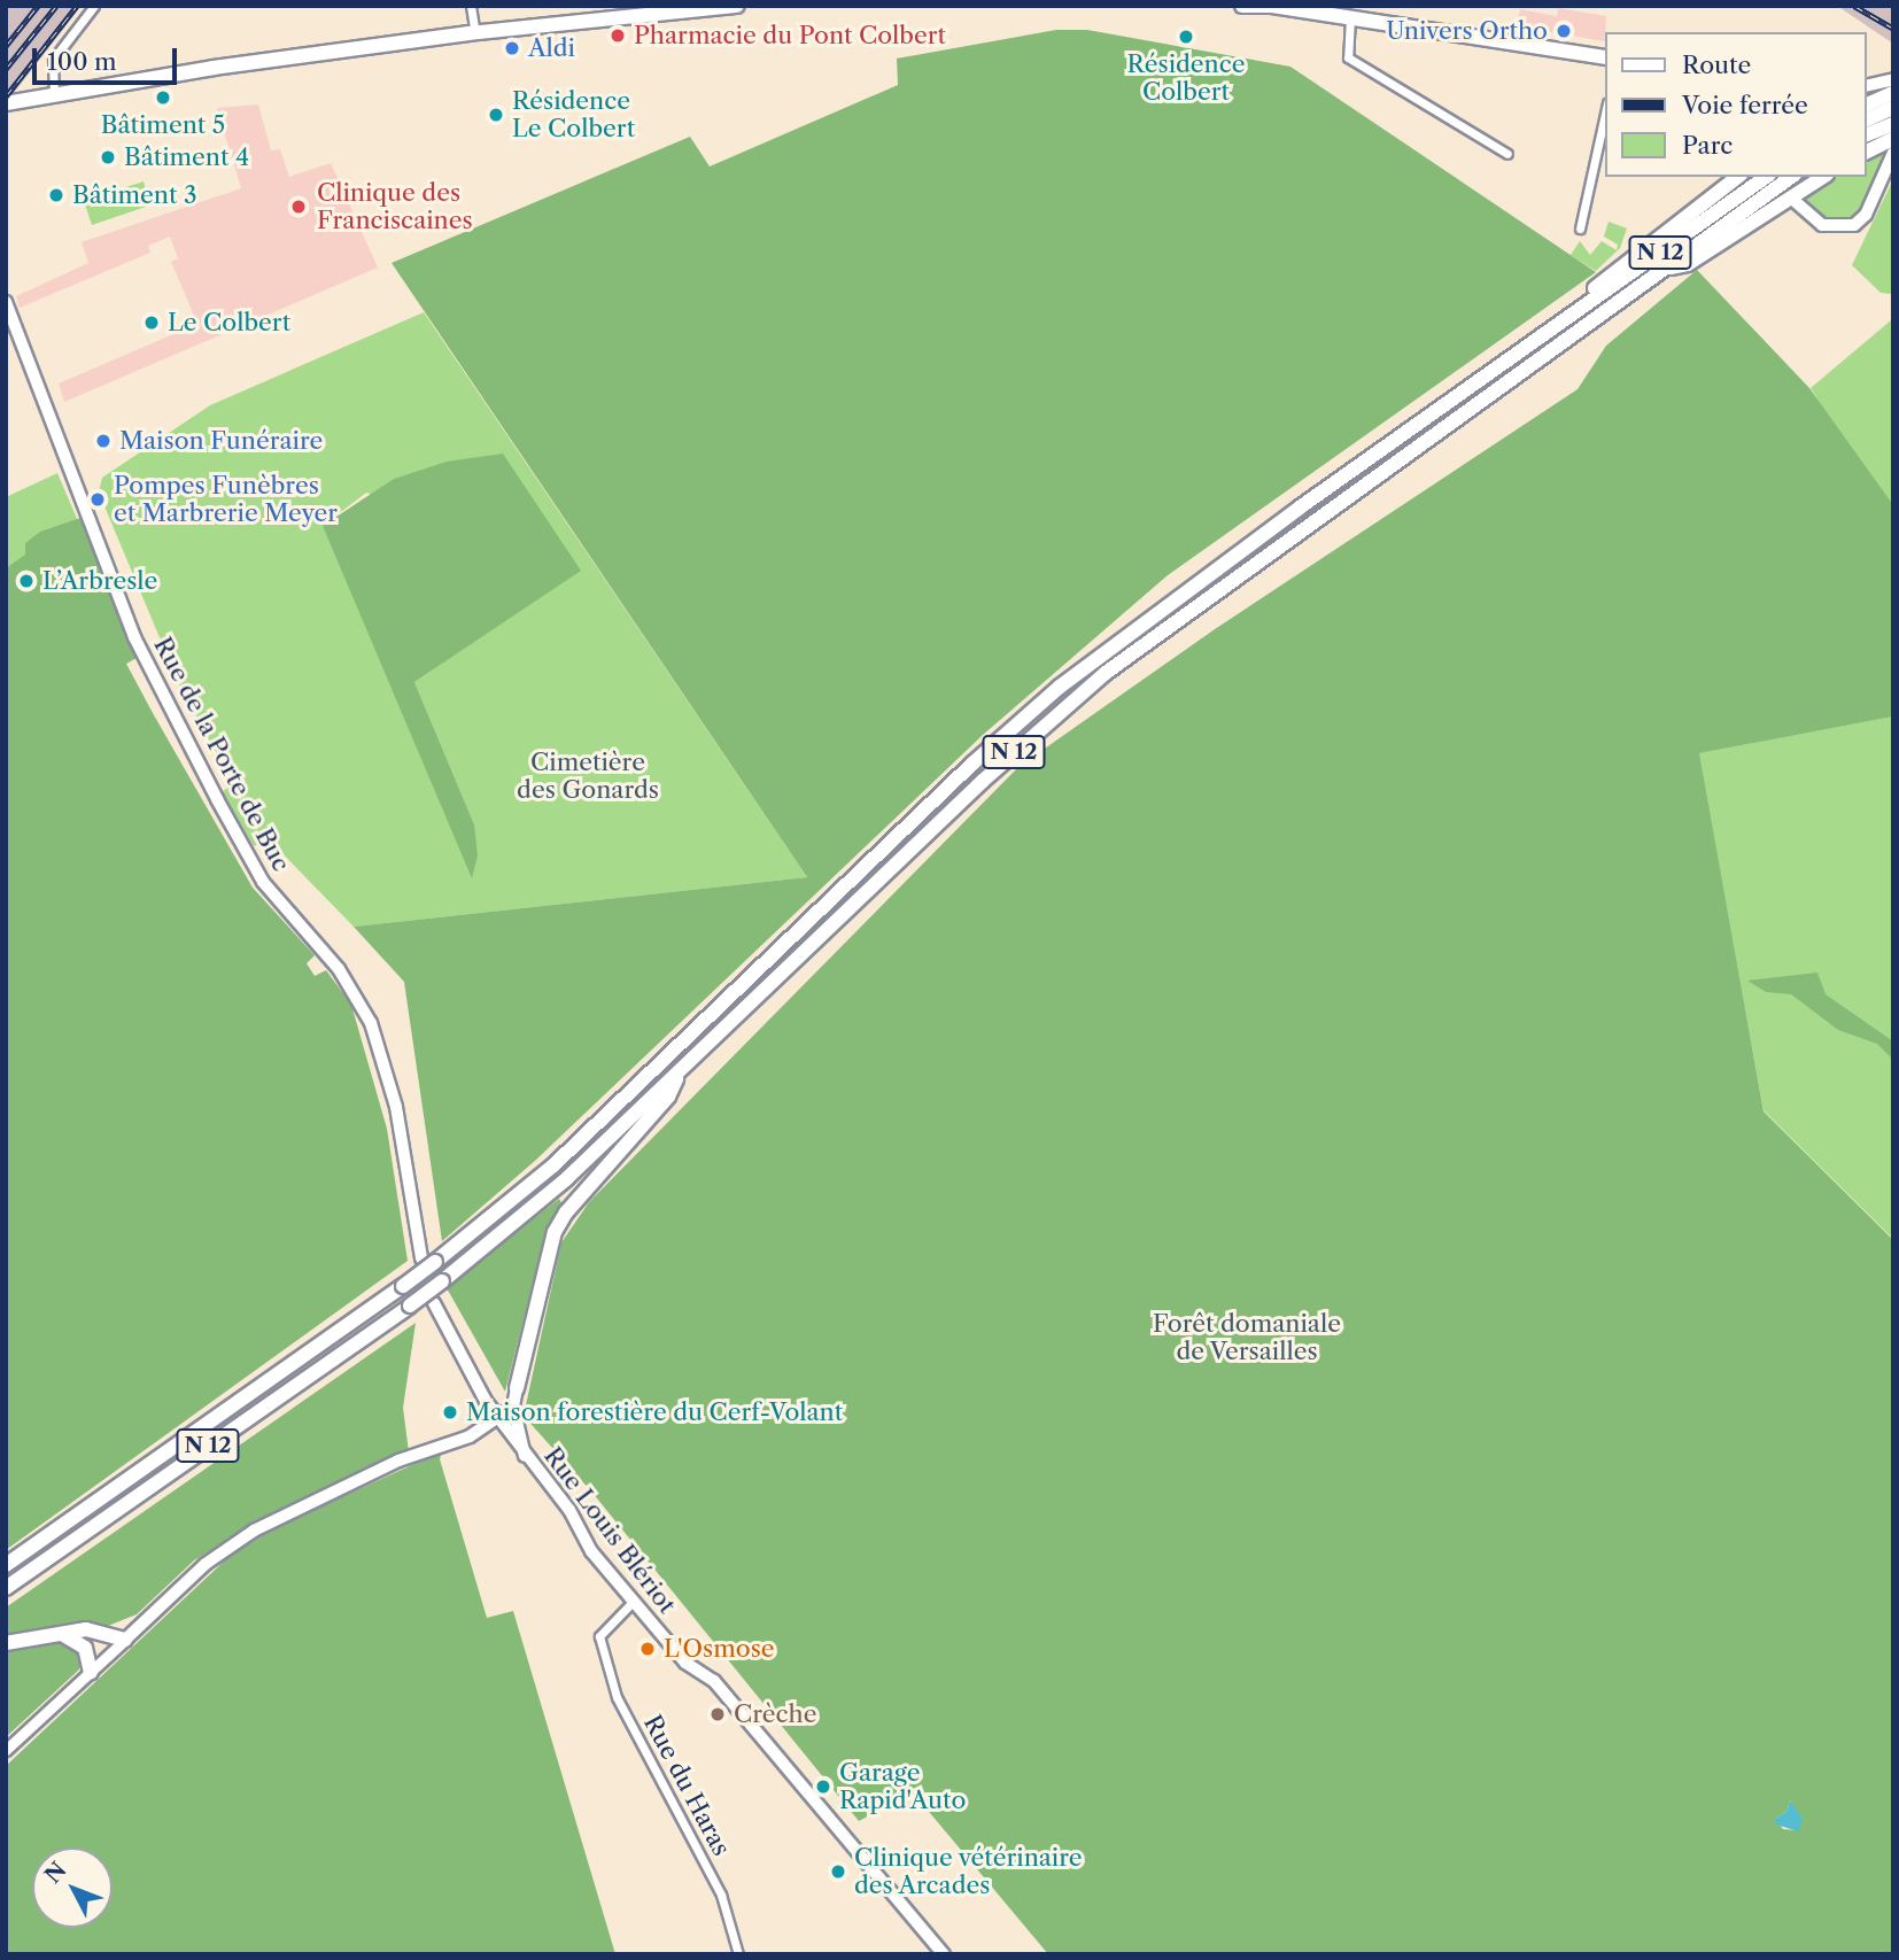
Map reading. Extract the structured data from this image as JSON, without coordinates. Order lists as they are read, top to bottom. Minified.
{"streets":{"main road":["N 12","Rue de la Porte de Buc","Rue Louis Blériot"],"street":["Rue du Haras"]},"crossings":[["N 12","Rue de la Porte de Buc"],["Rue Louis Blériot","Rue du Haras"]],"parks":["Cimetière des Gonards","Forêt domaniale de Versailles"],"places":["Univers Ortho","Pharmacie du Pont Colbert","Résidence Colbert","Aldi","Bâtiment 5","Résidence Le Colbert","Bâtiment 4","Bâtiment 3","Clinique des Franciscaines","Le Colbert","Maison Funéraire","Pompes Funèbres et Marbrerie Meyer","L’Arbresle","Maison forestière du Cerf-Volant","L'Osmose","Crèche","Garage Rapid'Auto","Clinique vétérinaire des Arcades"],"legend":["Route","Voie ferrée","Parc"],"scale_bar":"100 m","north":"top left"}
